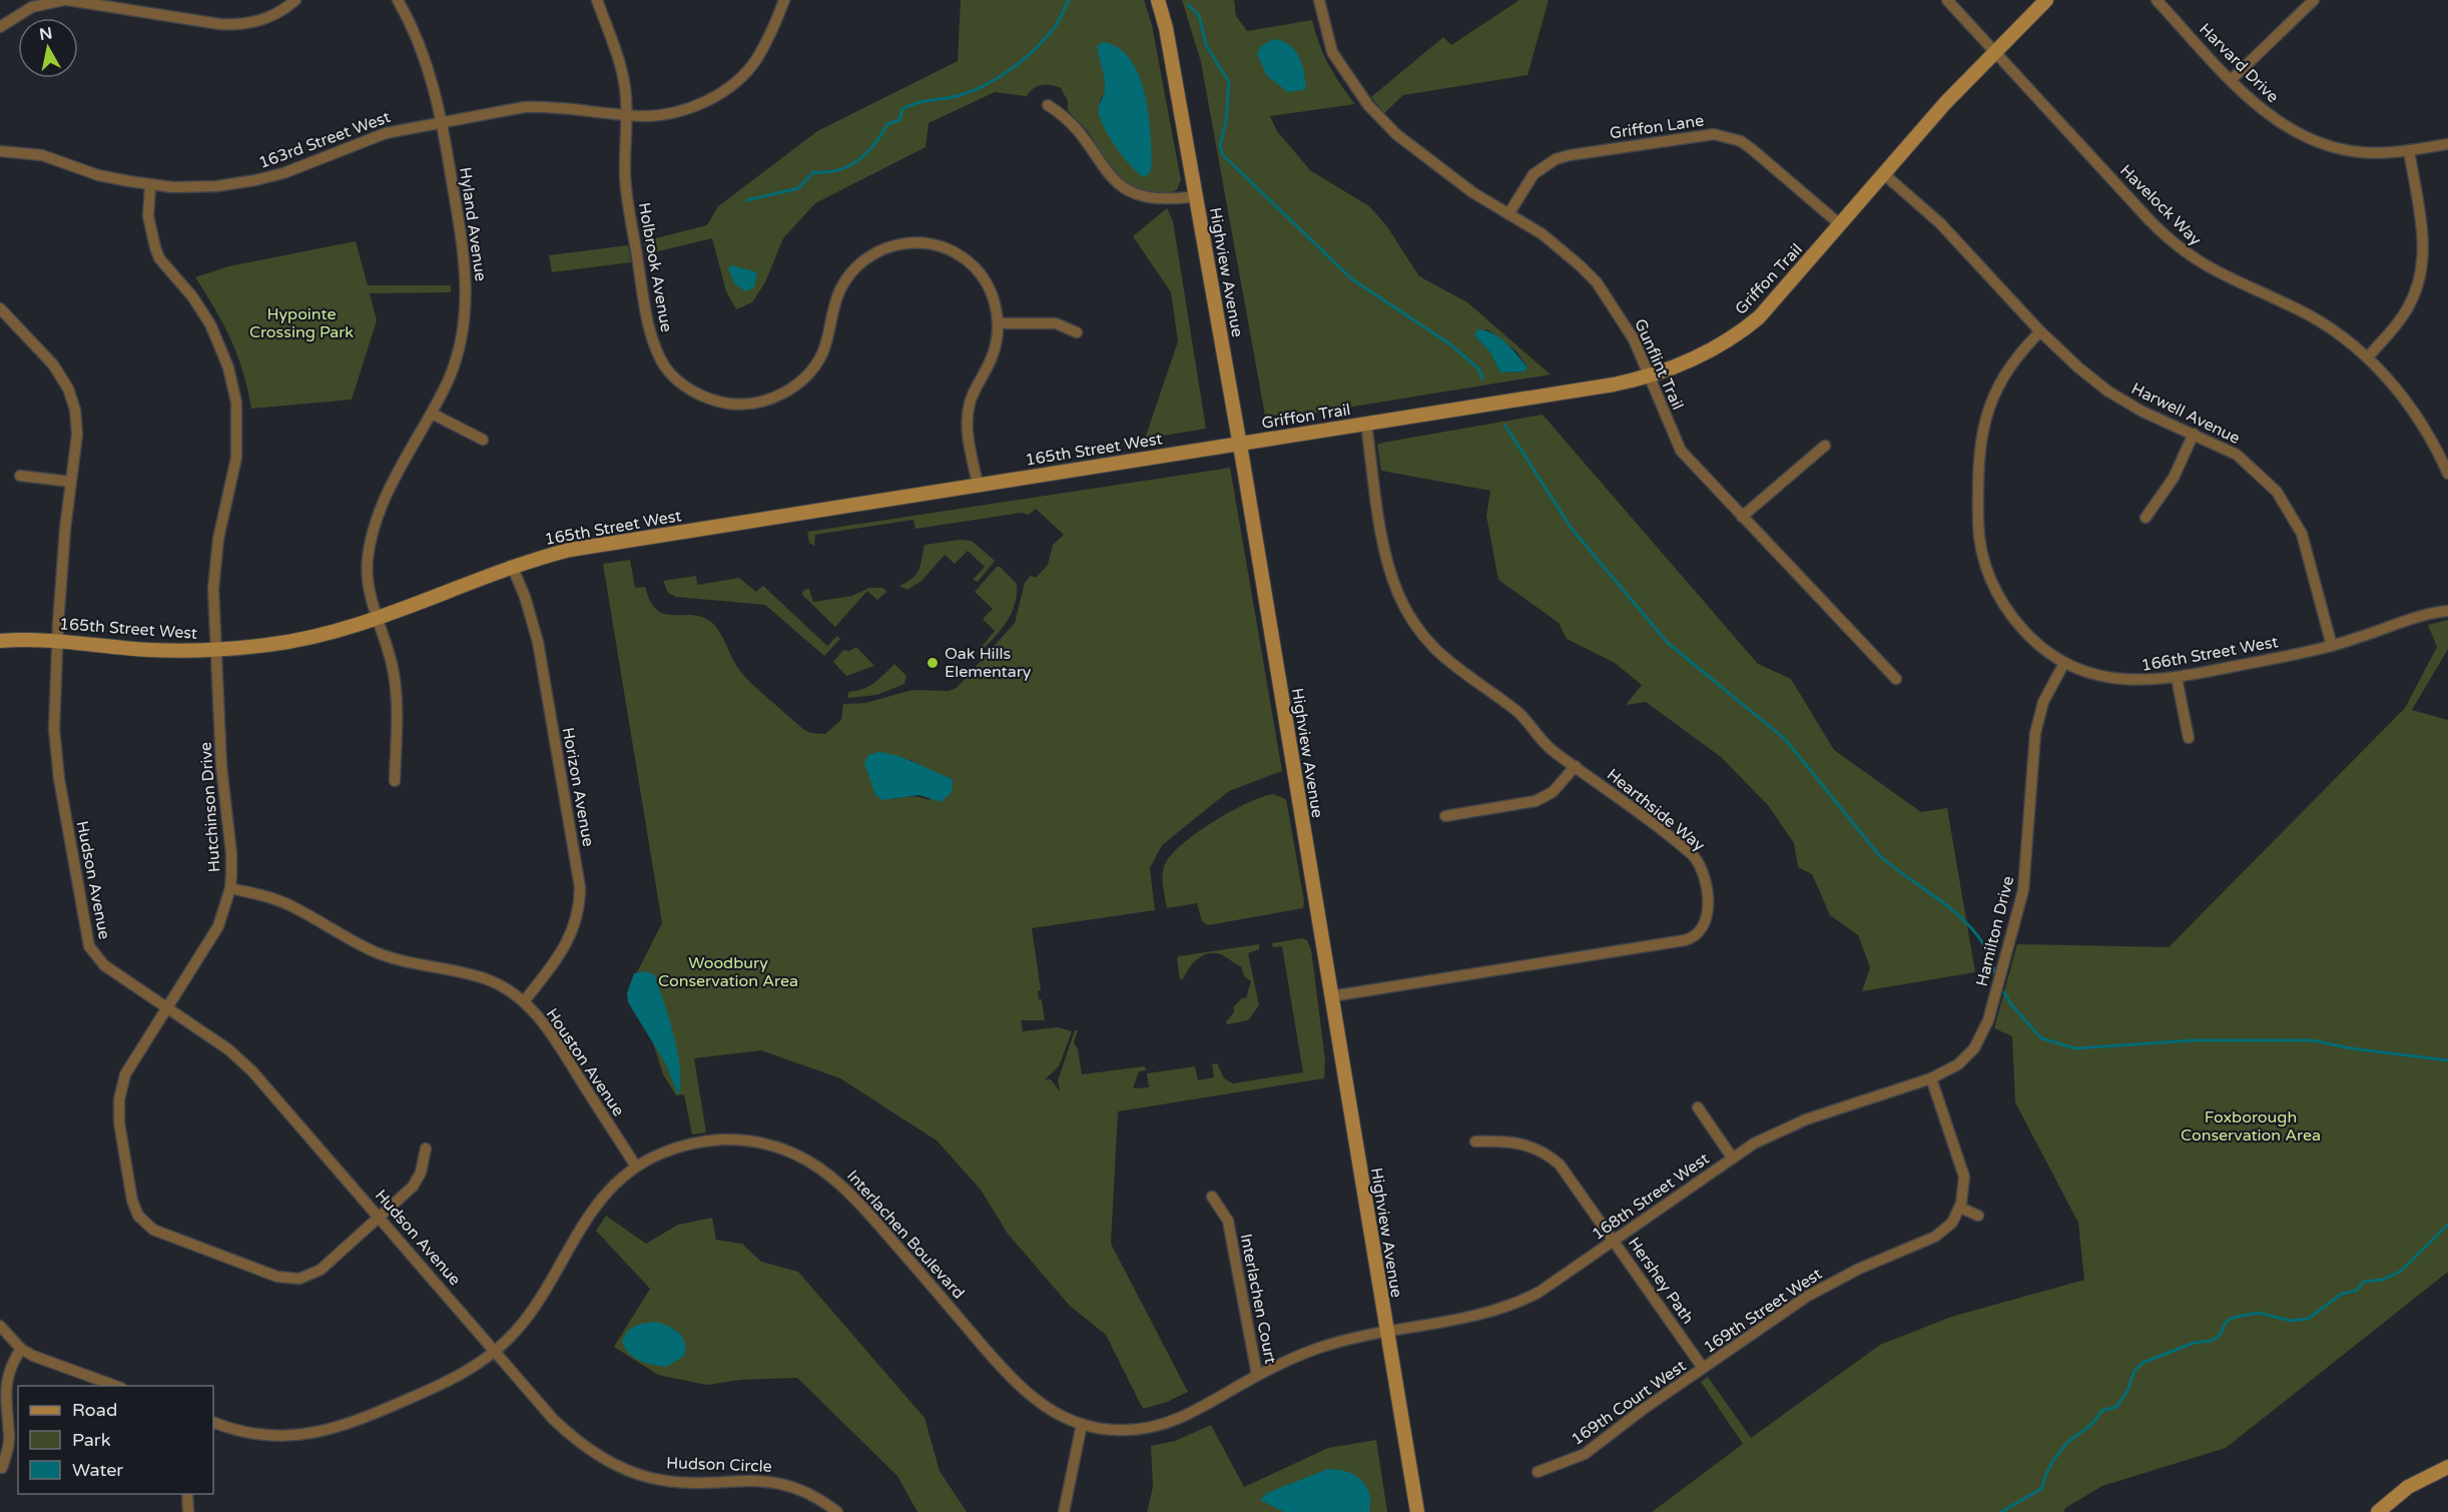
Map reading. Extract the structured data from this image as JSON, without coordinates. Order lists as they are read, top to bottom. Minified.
{"streets":{"street":["Harvard Drive","Griffon Lane","163rd Street West","Havelock Way","Hyland Avenue","Holbrook Avenue","Highview Avenue","Griffon Trail","Gunflint Trail","Harwell Avenue","165th Street West","166th Street West","Horizon Avenue","Hutchinson Drive","Hearthside Way","Hudson Avenue","Hamilton Drive","Houston Avenue","168th Street West","Interlachen Boulevard","Hershey Path","Interlachen Court","169th Street West","169th Court West","Hudson Circle"]},"crossings":[["Griffon Lane","Griffon Trail"],["Griffon Lane","Gunflint Trail"],["163rd Street West","Hyland Avenue"],["163rd Street West","Holbrook Avenue"],["163rd Street West","Hutchinson Drive"],["Havelock Way","Griffon Trail"],["Hyland Avenue","165th Street West"],["Holbrook Avenue","165th Street West"],["Highview Avenue","Griffon Trail"],["Highview Avenue","165th Street West"],["Highview Avenue","Hearthside Way"],["Highview Avenue","168th Street West"],["Highview Avenue","Interlachen Boulevard"],["Griffon Trail","Gunflint Trail"],["Griffon Trail","Harwell Avenue"],["Griffon Trail","165th Street West"],["Griffon Trail","Hearthside Way"],["Harwell Avenue","166th Street West"],["165th Street West","Horizon Avenue"],["165th Street West","Hutchinson Drive"],["165th Street West","Hudson Avenue"],["166th Street West","Hamilton Drive"],["Horizon Avenue","Houston Avenue"],["Hutchinson Drive","Hudson Avenue"],["Hutchinson Drive","Houston Avenue"],["Hudson Avenue","Interlachen Boulevard"],["Hudson Avenue","Hudson Circle"],["Hamilton Drive","168th Street West"],["Houston Avenue","Interlachen Boulevard"],["168th Street West","Interlachen Boulevard"],["168th Street West","Hershey Path"],["Interlachen Boulevard","Interlachen Court"],["Interlachen Boulevard","Hudson Circle"],["Hershey Path","169th Street West"],["Hershey Path","169th Court West"],["169th Street West","169th Court West"]],"parks":["Hypointe Crossing Park","Woodbury Conservation Area","Foxborough Conservation Area"],"places":["Oak Hills Elementary"],"legend":["Road","Park","Water"],"north":"top"}
